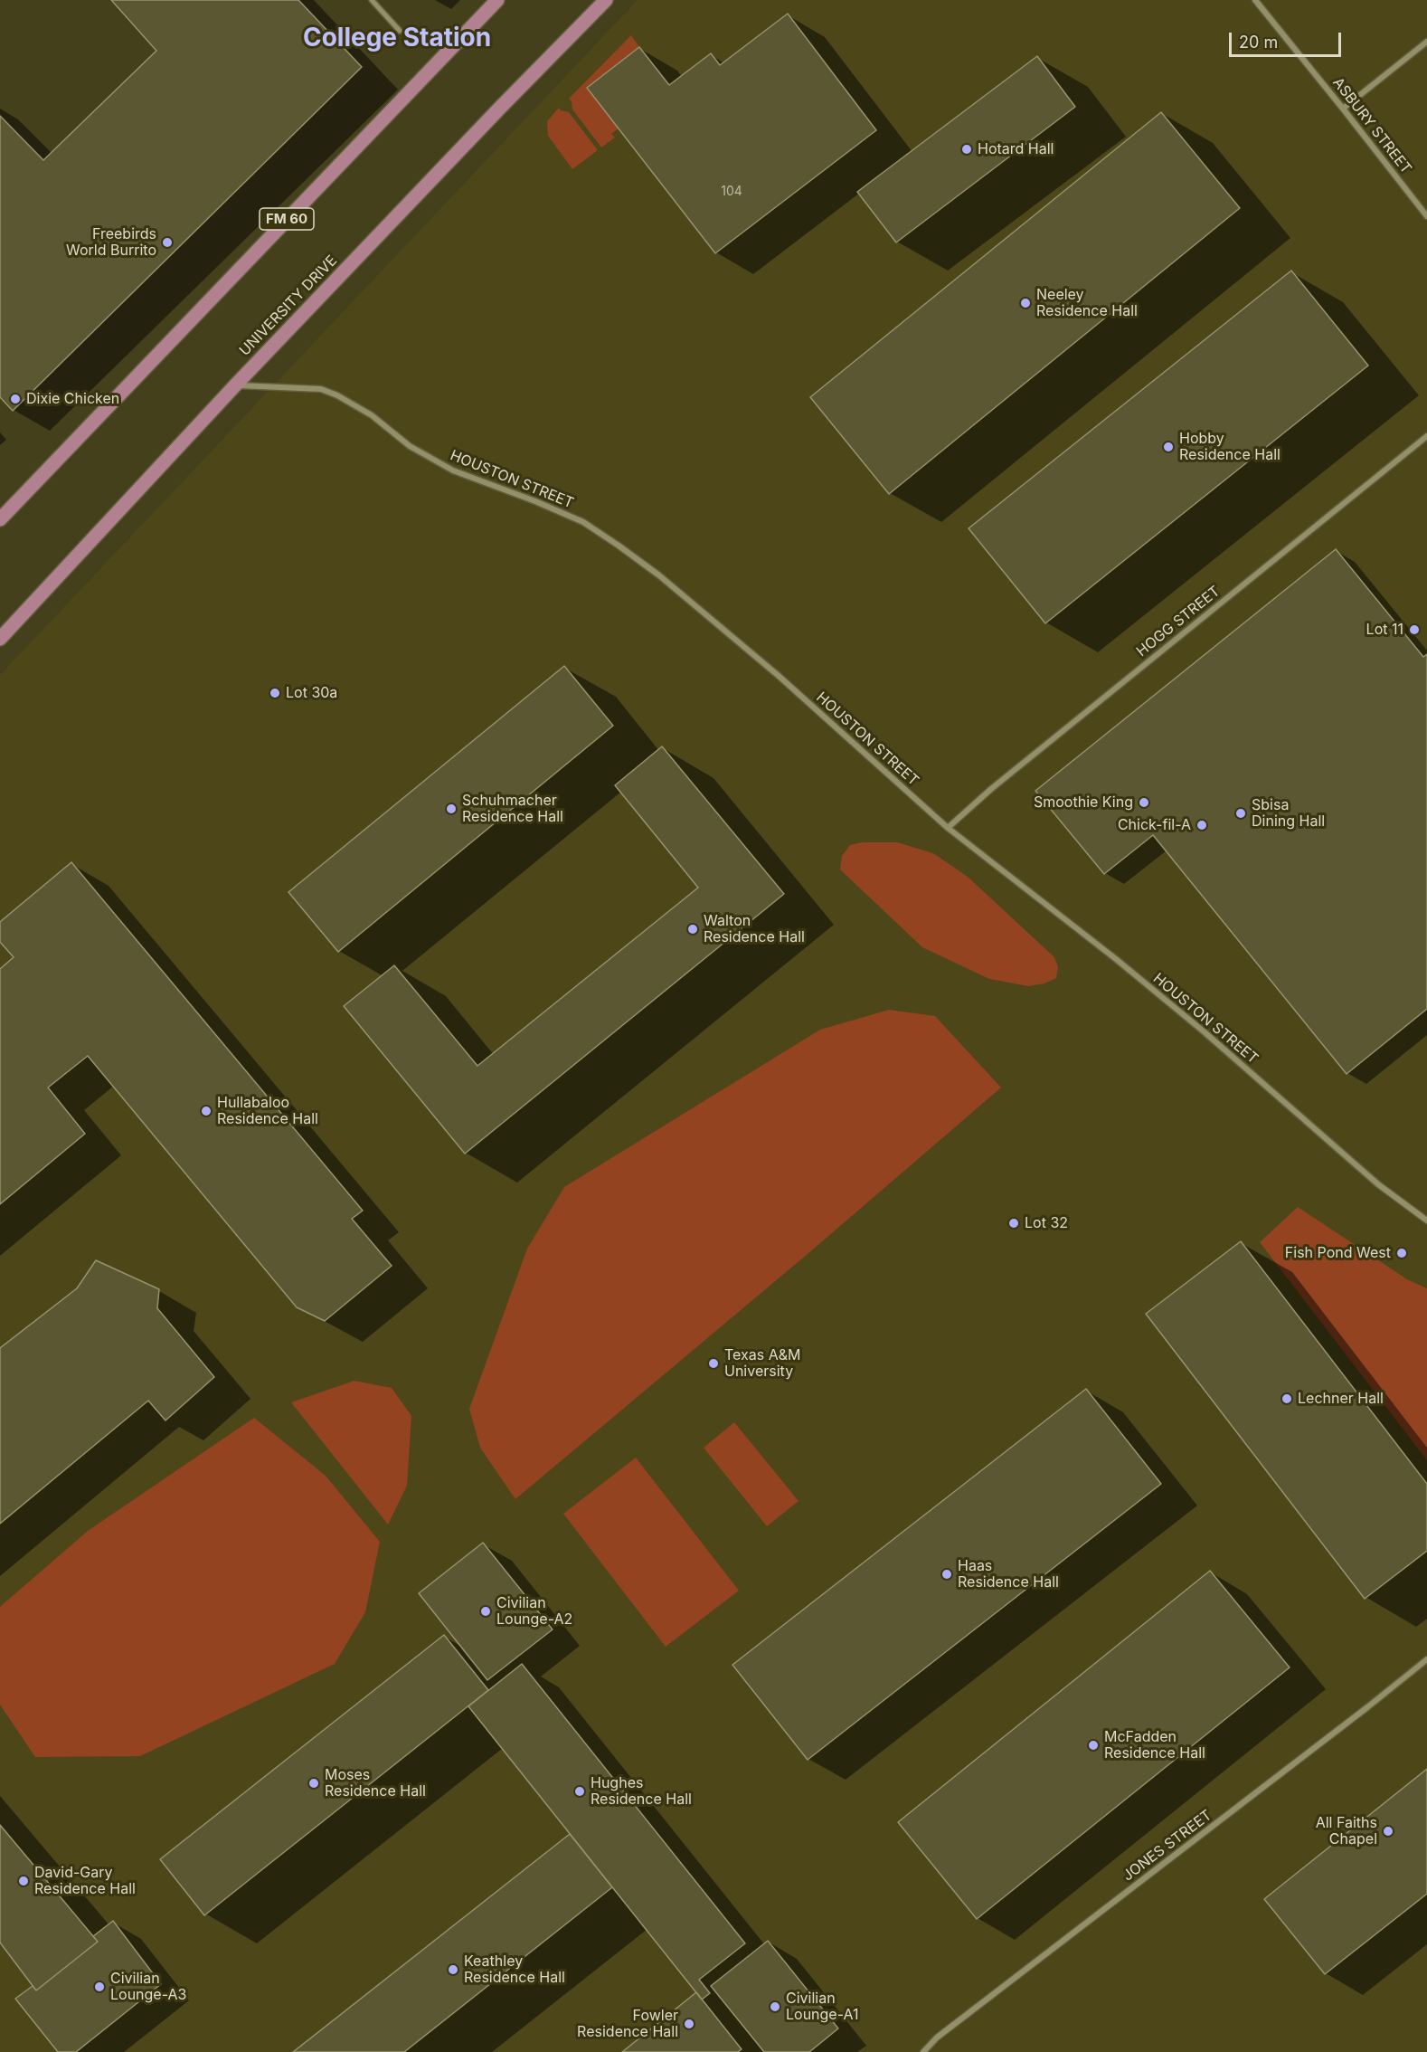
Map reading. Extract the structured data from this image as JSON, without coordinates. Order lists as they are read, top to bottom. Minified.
{"streets":{"main road":["FM 60","UNIVERSITY DRIVE"],"street":["ASBURY STREET","HOUSTON STREET","HOGG STREET","JONES STREET"]},"crossings":[["UNIVERSITY DRIVE","HOUSTON STREET"],["HOUSTON STREET","HOGG STREET"]],"districts":["College Station"],"places":["Hotard Hall","Freebirds World Burrito","Neeley Residence Hall","Dixie Chicken","Hobby Residence Hall","Lot 11","Lot 30a","Smoothie King","Schuhmacher Residence Hall","Sbisa Dining Hall","Chick-fil-A","Walton Residence Hall","Hullabaloo Residence Hall","Lot 32","Fish Pond West","Texas A&M University","Lechner Hall","Haas Residence Hall","Civilian Lounge-A2","McFadden Residence Hall","Moses Residence Hall","Hughes Residence Hall","All Faiths Chapel","David-Gary Residence Hall","Keathley Residence Hall","Civilian Lounge-A3","Civilian Lounge-A1","Fowler Residence Hall"],"house_numbers":["104"],"scale_bar":"20 m"}
